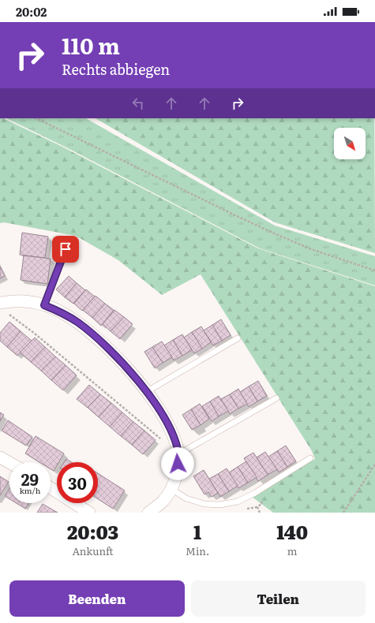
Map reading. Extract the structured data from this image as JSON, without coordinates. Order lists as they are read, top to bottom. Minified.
{"north":"bottom right","page":{"status":"20:02","turn":["110 m","Rechts abbiegen"],"speed":"29 km/h","limit":"30","eta":["20:03","Ankunft","1","Min.","140","m"],"buttons":["Beenden","Teilen"]}}
